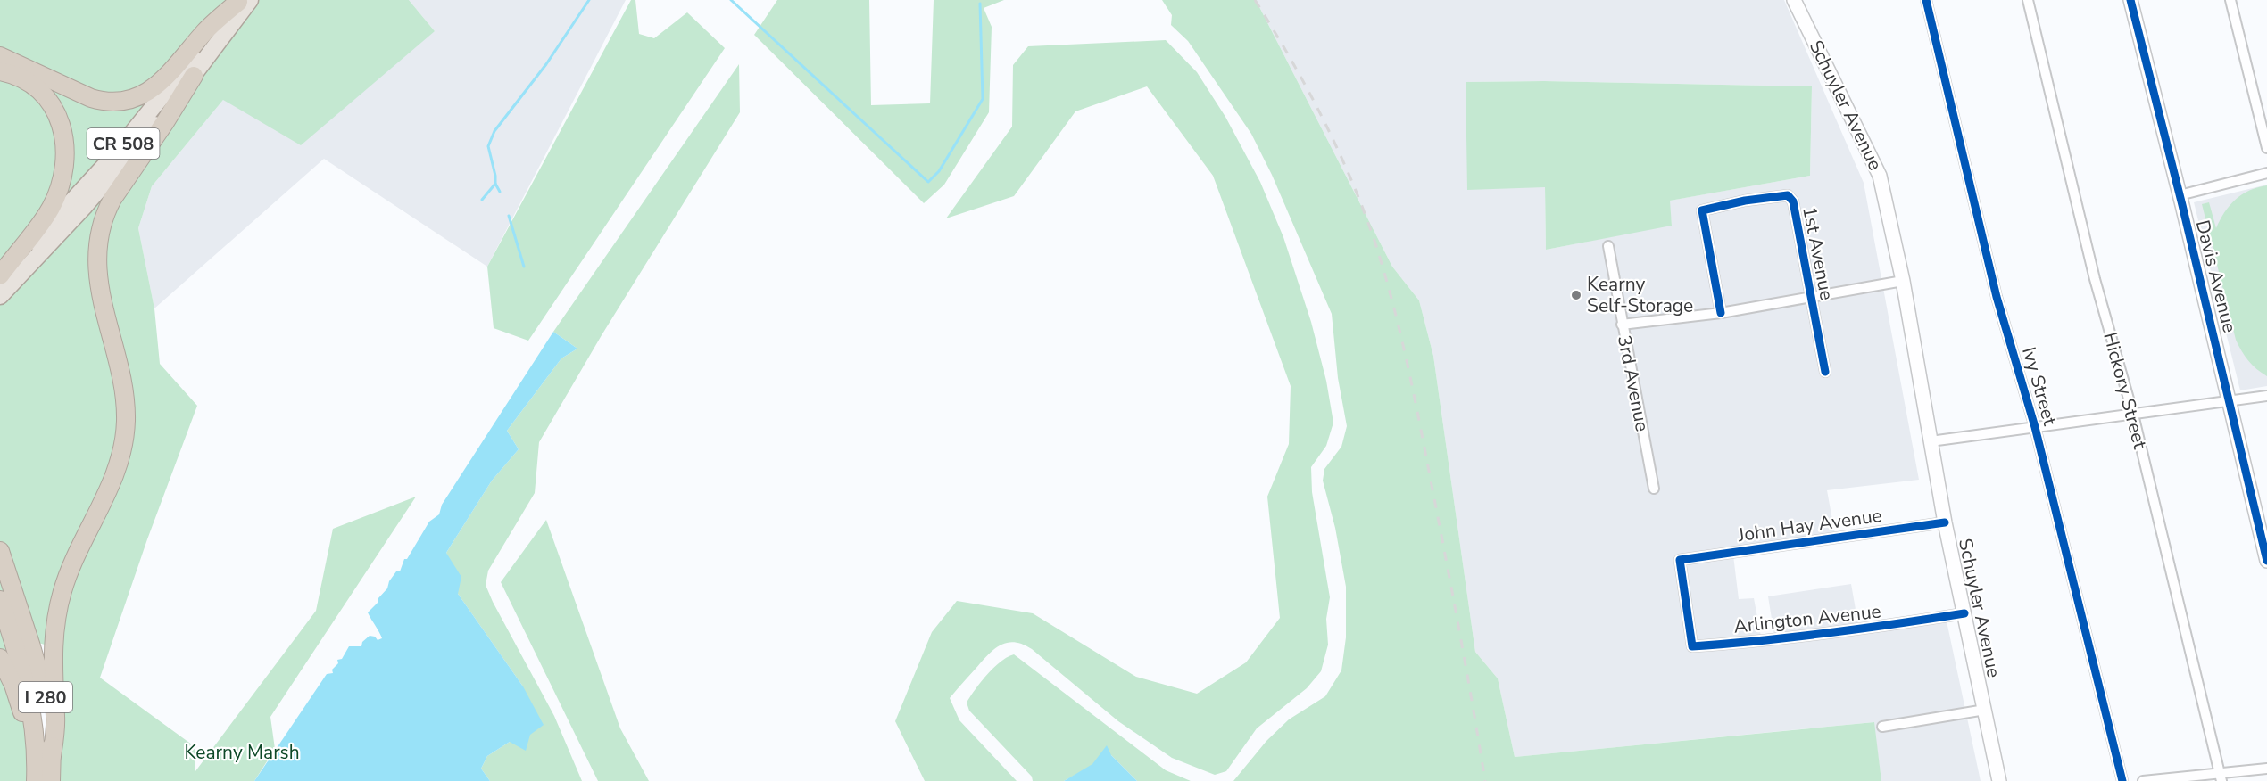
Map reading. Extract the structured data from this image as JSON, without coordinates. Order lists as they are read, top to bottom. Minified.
{"streets":{"highway":["I 280"],"main road":["Schuyler Avenue","CR 508","Davis Avenue"],"street":["1st Avenue","3rd Avenue","Ivy Street","Hickory Street","John Hay Avenue","Arlington Avenue"]},"crossings":[["Schuyler Avenue","John Hay Avenue"],["Schuyler Avenue","Arlington Avenue"],["John Hay Avenue","Arlington Avenue"]],"parks":["Kearny Marsh"],"places":["Kearny Self-Storage"]}
